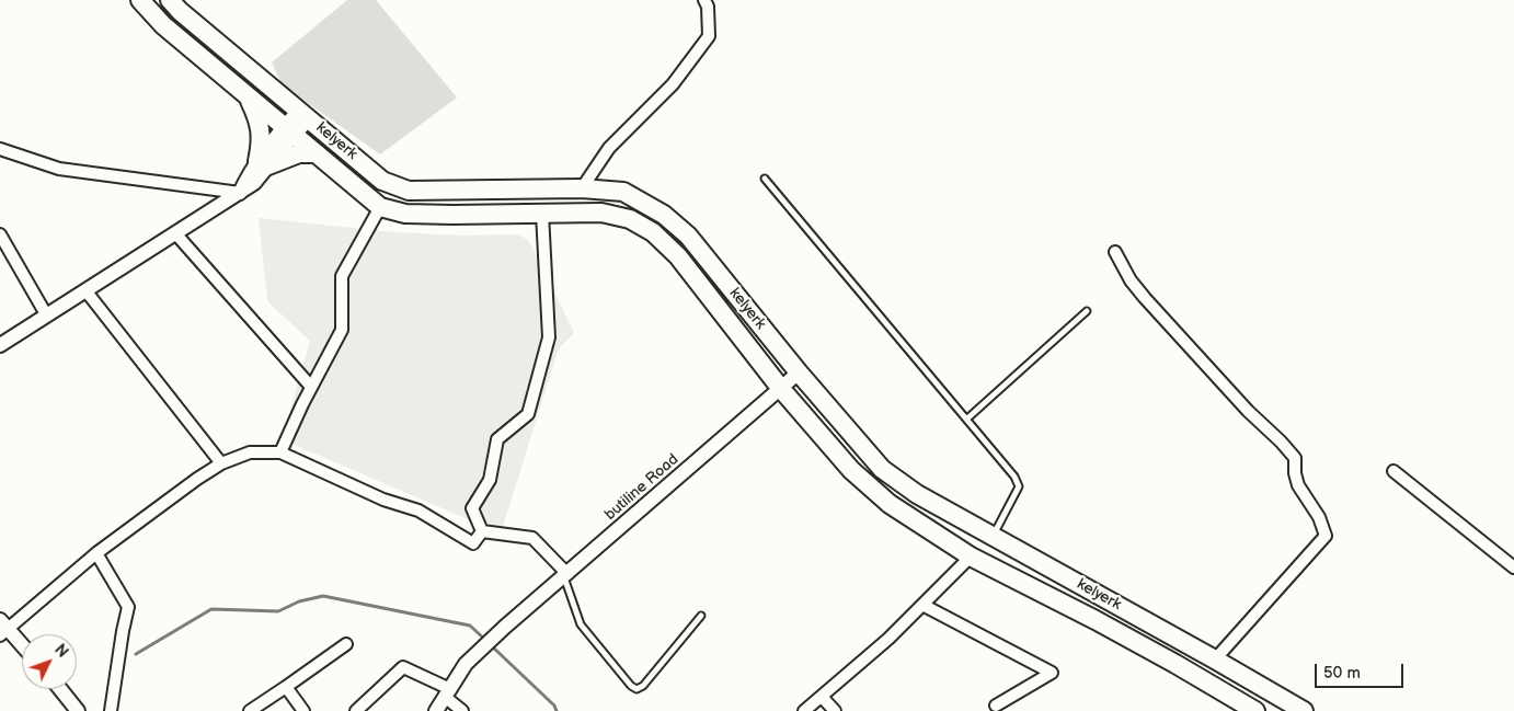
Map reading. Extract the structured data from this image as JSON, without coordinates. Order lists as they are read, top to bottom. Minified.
{"streets":{"main road":["kelyerk"],"street":["butiline Road"]},"crossings":[["kelyerk","butiline Road"]],"scale_bar":"50 m","north":"top right"}
